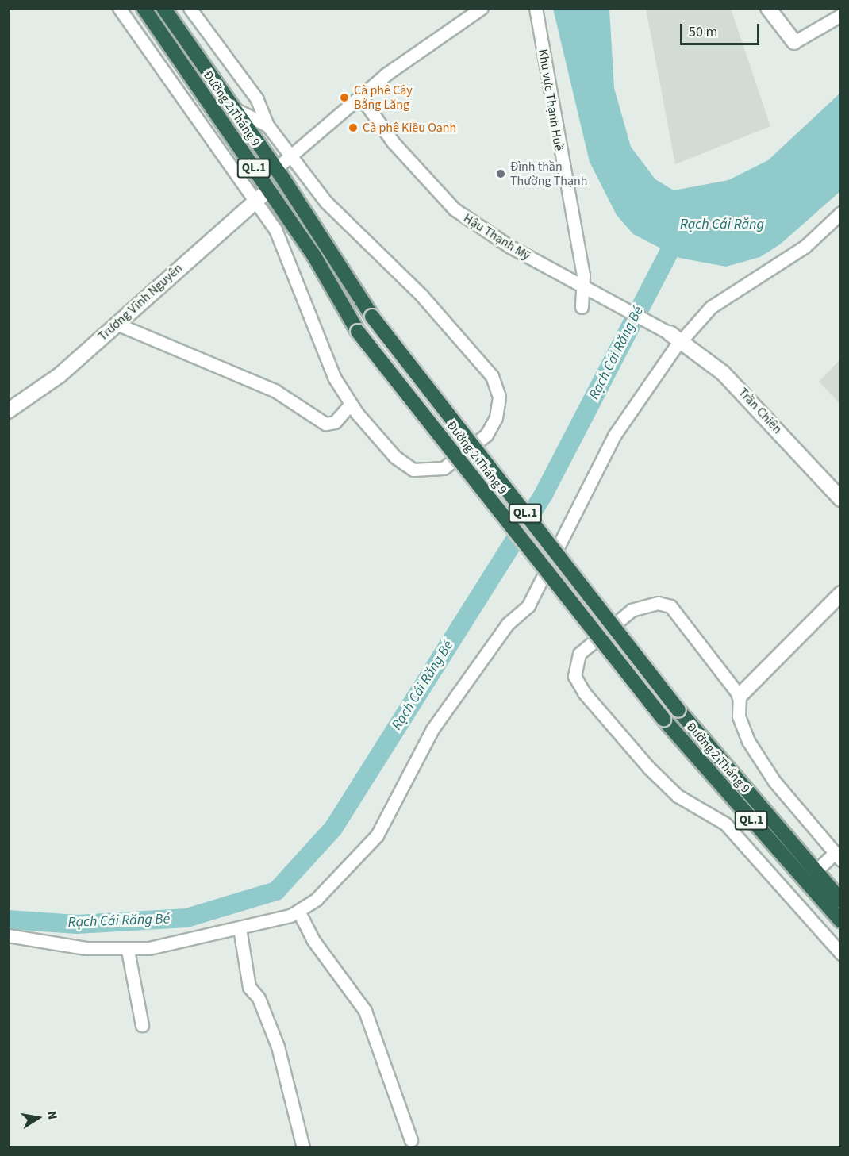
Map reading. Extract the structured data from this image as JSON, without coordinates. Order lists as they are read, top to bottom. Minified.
{"streets":{"highway":["Đường 2 Tháng 9","QL.1"],"street":["Khu vực Thạnh Huề","Hậu Thạnh Mỹ","Trương Vĩnh Nguyên","Trần Chiên"]},"crossings":[["Khu vực Thạnh Huề","Hậu Thạnh Mỹ"],["Đường 2 Tháng 9","Trương Vĩnh Nguyên"],["Hậu Thạnh Mỹ","Trần Chiên"]],"water":["Rạch Cái Răng","Rạch Cái Răng Bé"],"places":["Cà phê Cây Bằng Lăng","Cà phê Kiều Oanh","Đình thần Thường Thạnh"],"scale_bar":"50 m","north":"right"}
